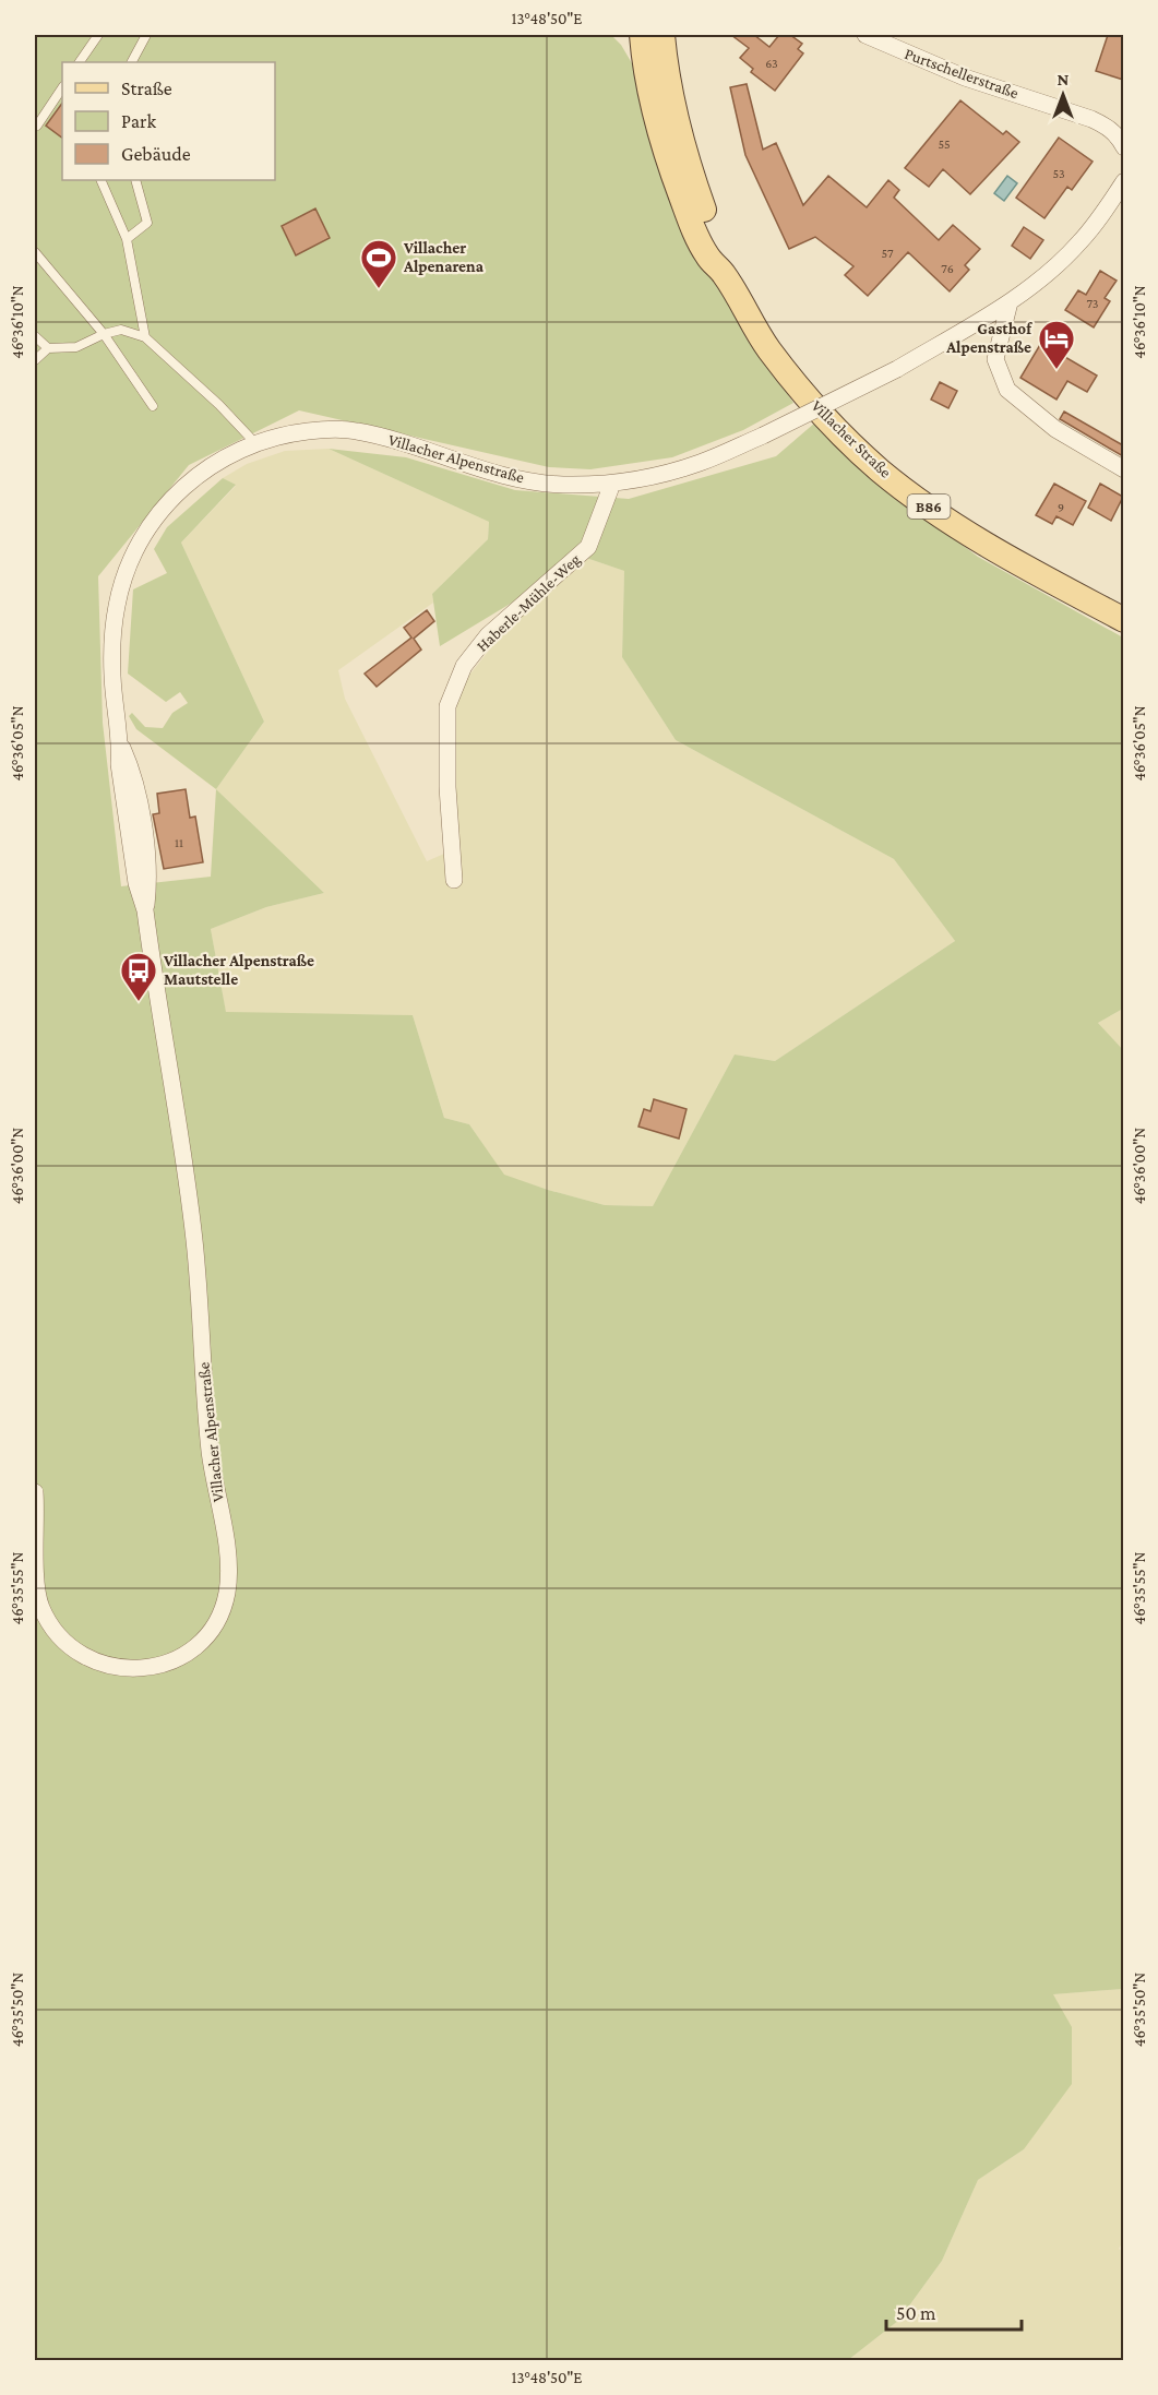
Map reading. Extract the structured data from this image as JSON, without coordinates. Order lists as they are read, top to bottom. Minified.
{"streets":{"main road":["Villacher Straße","B86"],"street":["Purtschellerstraße","Villacher Alpenstraße","Haberle-Mühle-Weg"]},"crossings":[["Villacher Alpenstraße","Haberle-Mühle-Weg"]],"places":{"sports":["Villacher Alpenarena"],"hotel":["Gasthof Alpenstraße"],"bus stop":["Villacher Alpenstraße Mautstelle"]},"house_numbers":["63","55","53","57","76","73","9","11"],"legend":["Straße","Park","Gebäude"],"scale_bar":"50 m","north":"top","coordinates":["13°48'50\"E","46°36'10\"N","46°36'05\"N","46°36'00\"N","46°35'55\"N","46°35'50\"N"]}
